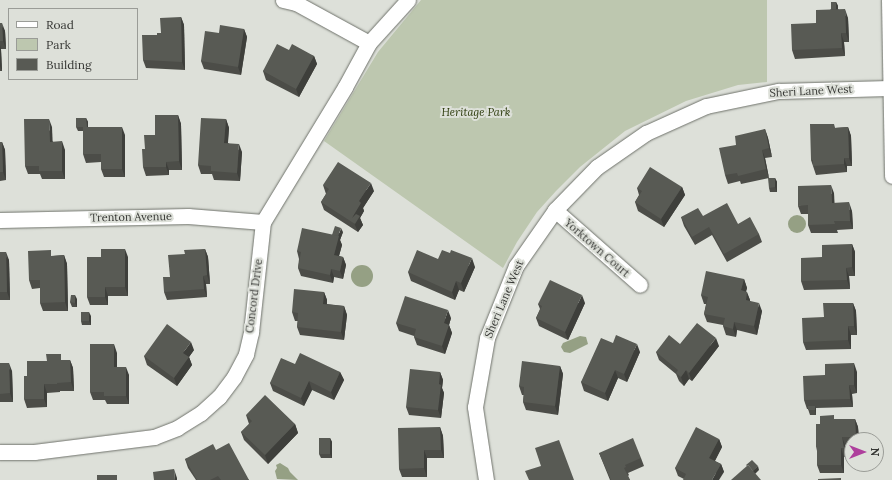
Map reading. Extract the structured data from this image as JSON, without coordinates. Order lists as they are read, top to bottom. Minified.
{"streets":{"street":["Sheri Lane West","Trenton Avenue","Yorktown Court","Concord Drive"]},"crossings":[["Sheri Lane West","Yorktown Court"],["Trenton Avenue","Concord Drive"]],"parks":["Heritage Park"],"legend":["Road","Park","Building"],"north":"right"}
